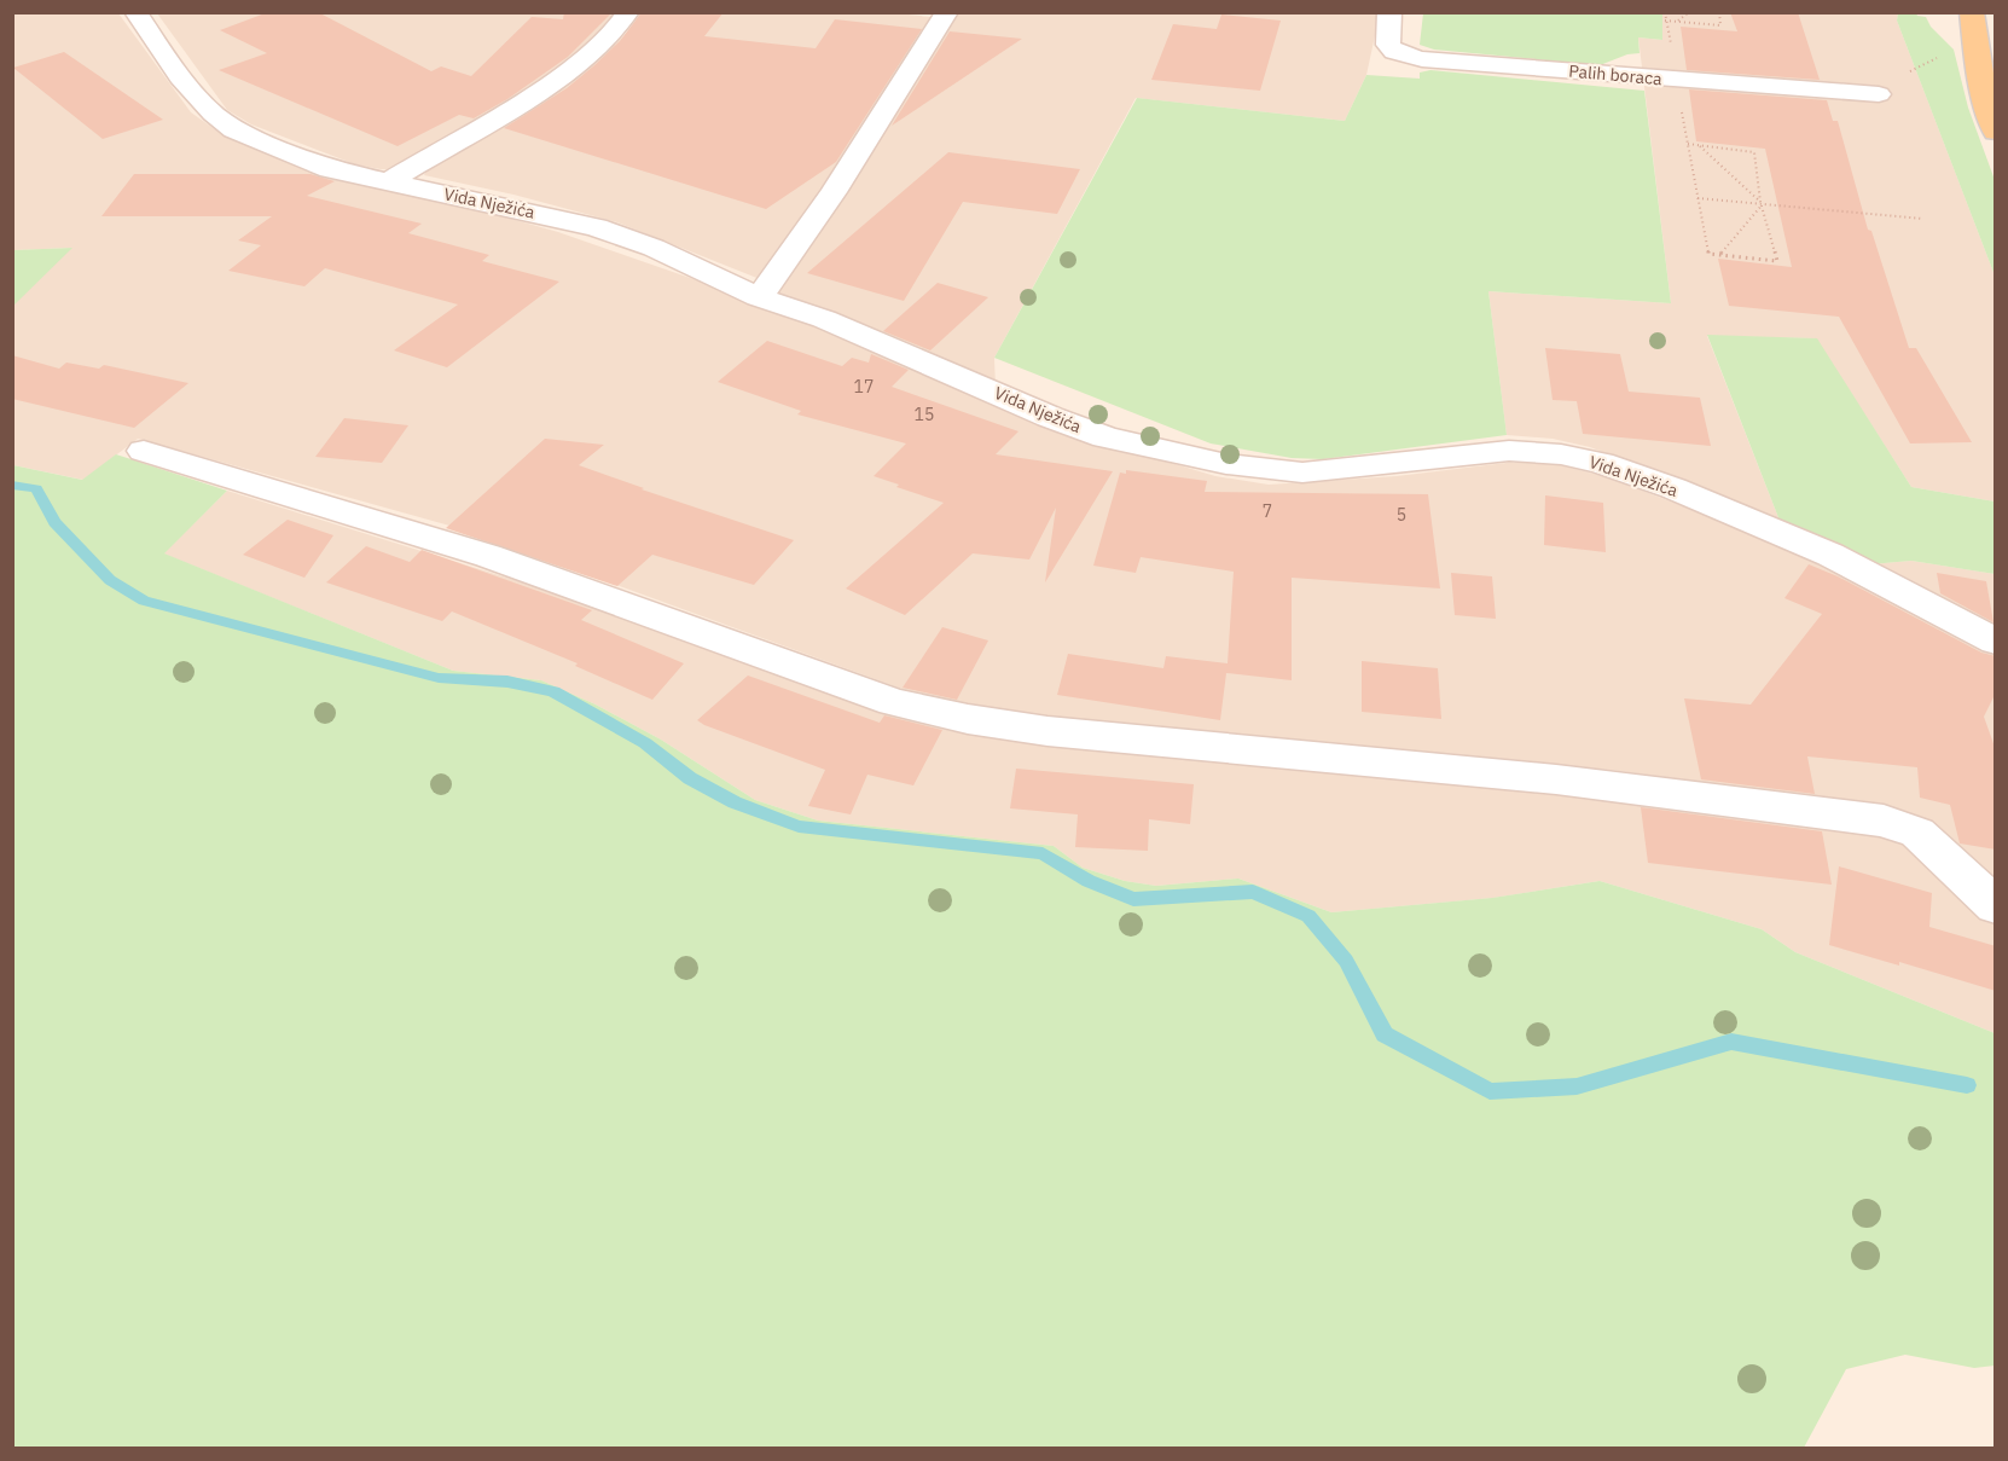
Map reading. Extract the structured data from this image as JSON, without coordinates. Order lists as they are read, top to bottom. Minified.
{"streets":{"street":["Palih boraca","Vida Nježića"]},"house_numbers":["17","15","7","5"]}
